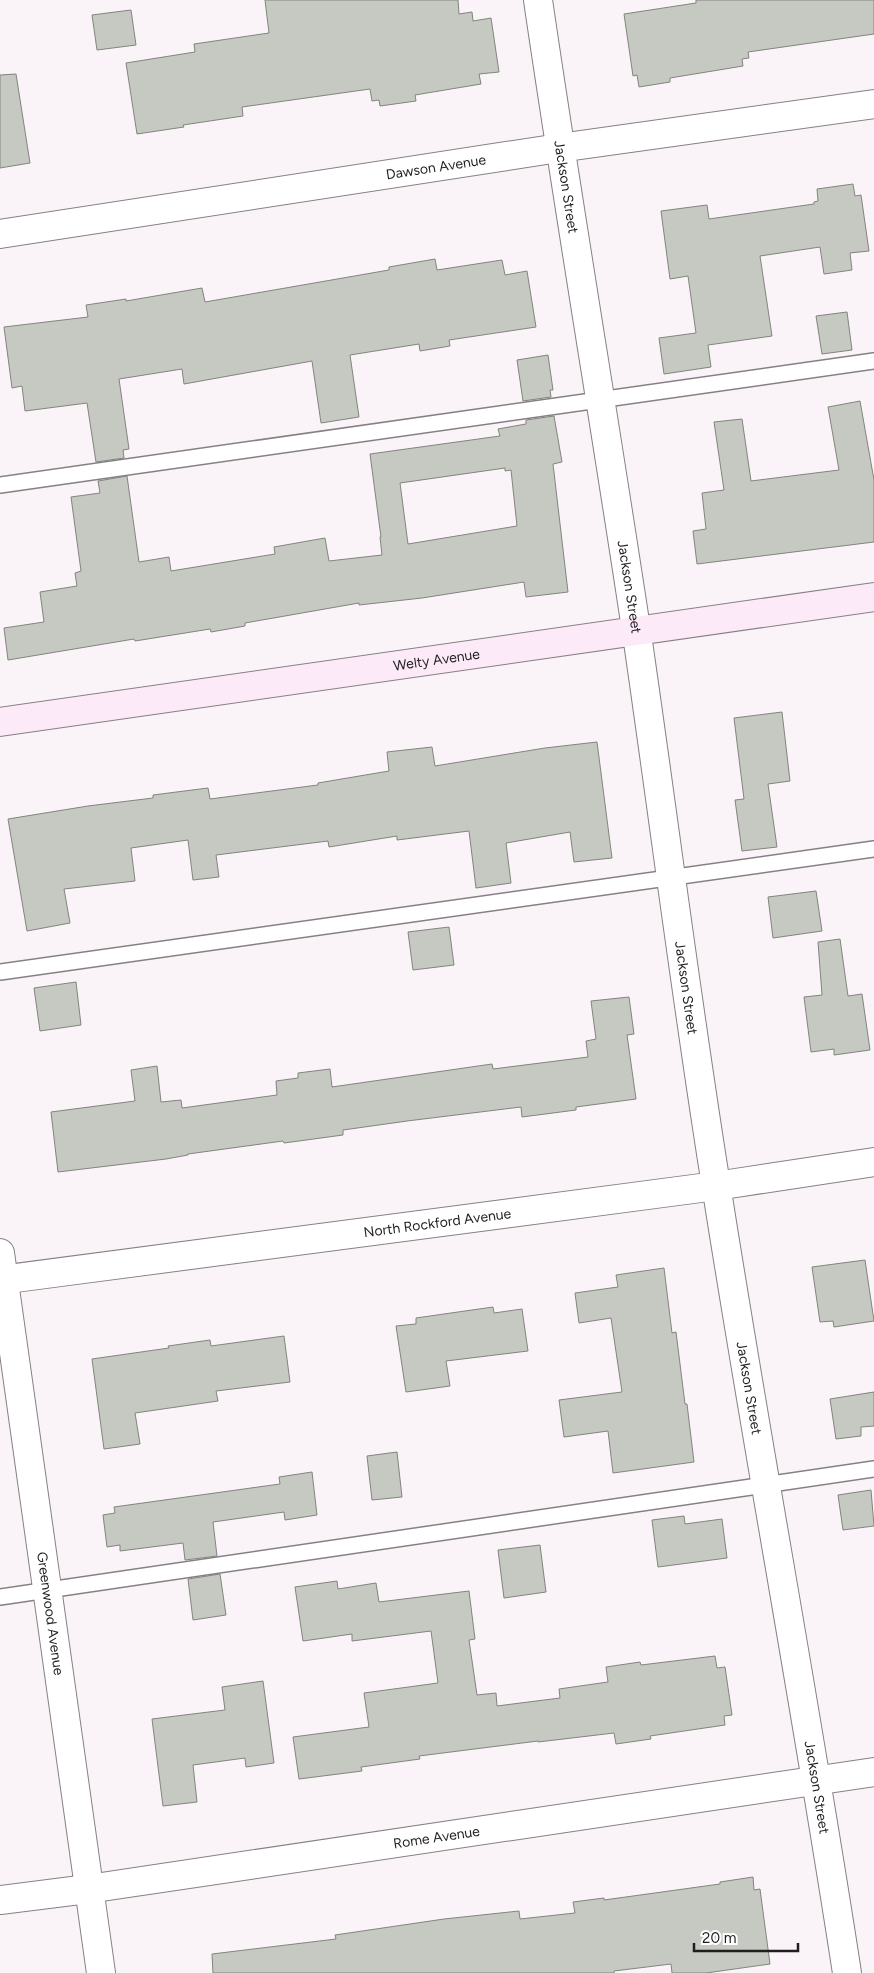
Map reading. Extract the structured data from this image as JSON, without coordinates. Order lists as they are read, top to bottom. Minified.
{"streets":{"street":["Dawson Avenue","Jackson Street","Welty Avenue","North Rockford Avenue","Greenwood Avenue","Rome Avenue"]},"crossings":[["Dawson Avenue","Jackson Street"],["Jackson Street","Welty Avenue"],["Jackson Street","North Rockford Avenue"],["Jackson Street","Rome Avenue"],["North Rockford Avenue","Greenwood Avenue"],["Greenwood Avenue","Rome Avenue"]],"scale_bar":"20 m"}
